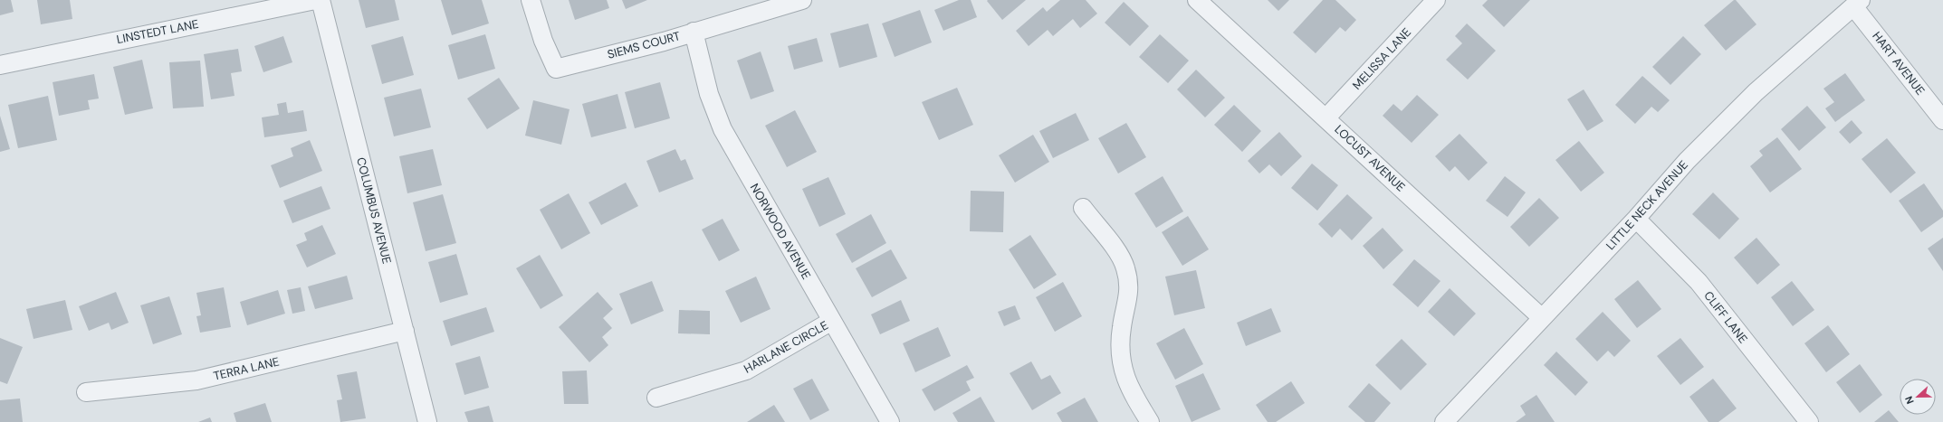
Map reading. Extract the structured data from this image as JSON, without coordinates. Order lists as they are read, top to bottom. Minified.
{"streets":{"street":["LINSTEDT LANE","SIEMS COURT","MELISSA LANE","HART AVENUE","LOCUST AVENUE","LITTLE NECK AVENUE","COLUMBUS AVENUE","NORWOOD AVENUE","CLIFF LANE","HARLANE CIRCLE","TERRA LANE"]},"crossings":[["SIEMS COURT","NORWOOD AVENUE"],["MELISSA LANE","LOCUST AVENUE"],["HART AVENUE","LITTLE NECK AVENUE"],["LOCUST AVENUE","LITTLE NECK AVENUE"],["LITTLE NECK AVENUE","CLIFF LANE"],["COLUMBUS AVENUE","TERRA LANE"],["NORWOOD AVENUE","HARLANE CIRCLE"]],"north":"left"}
